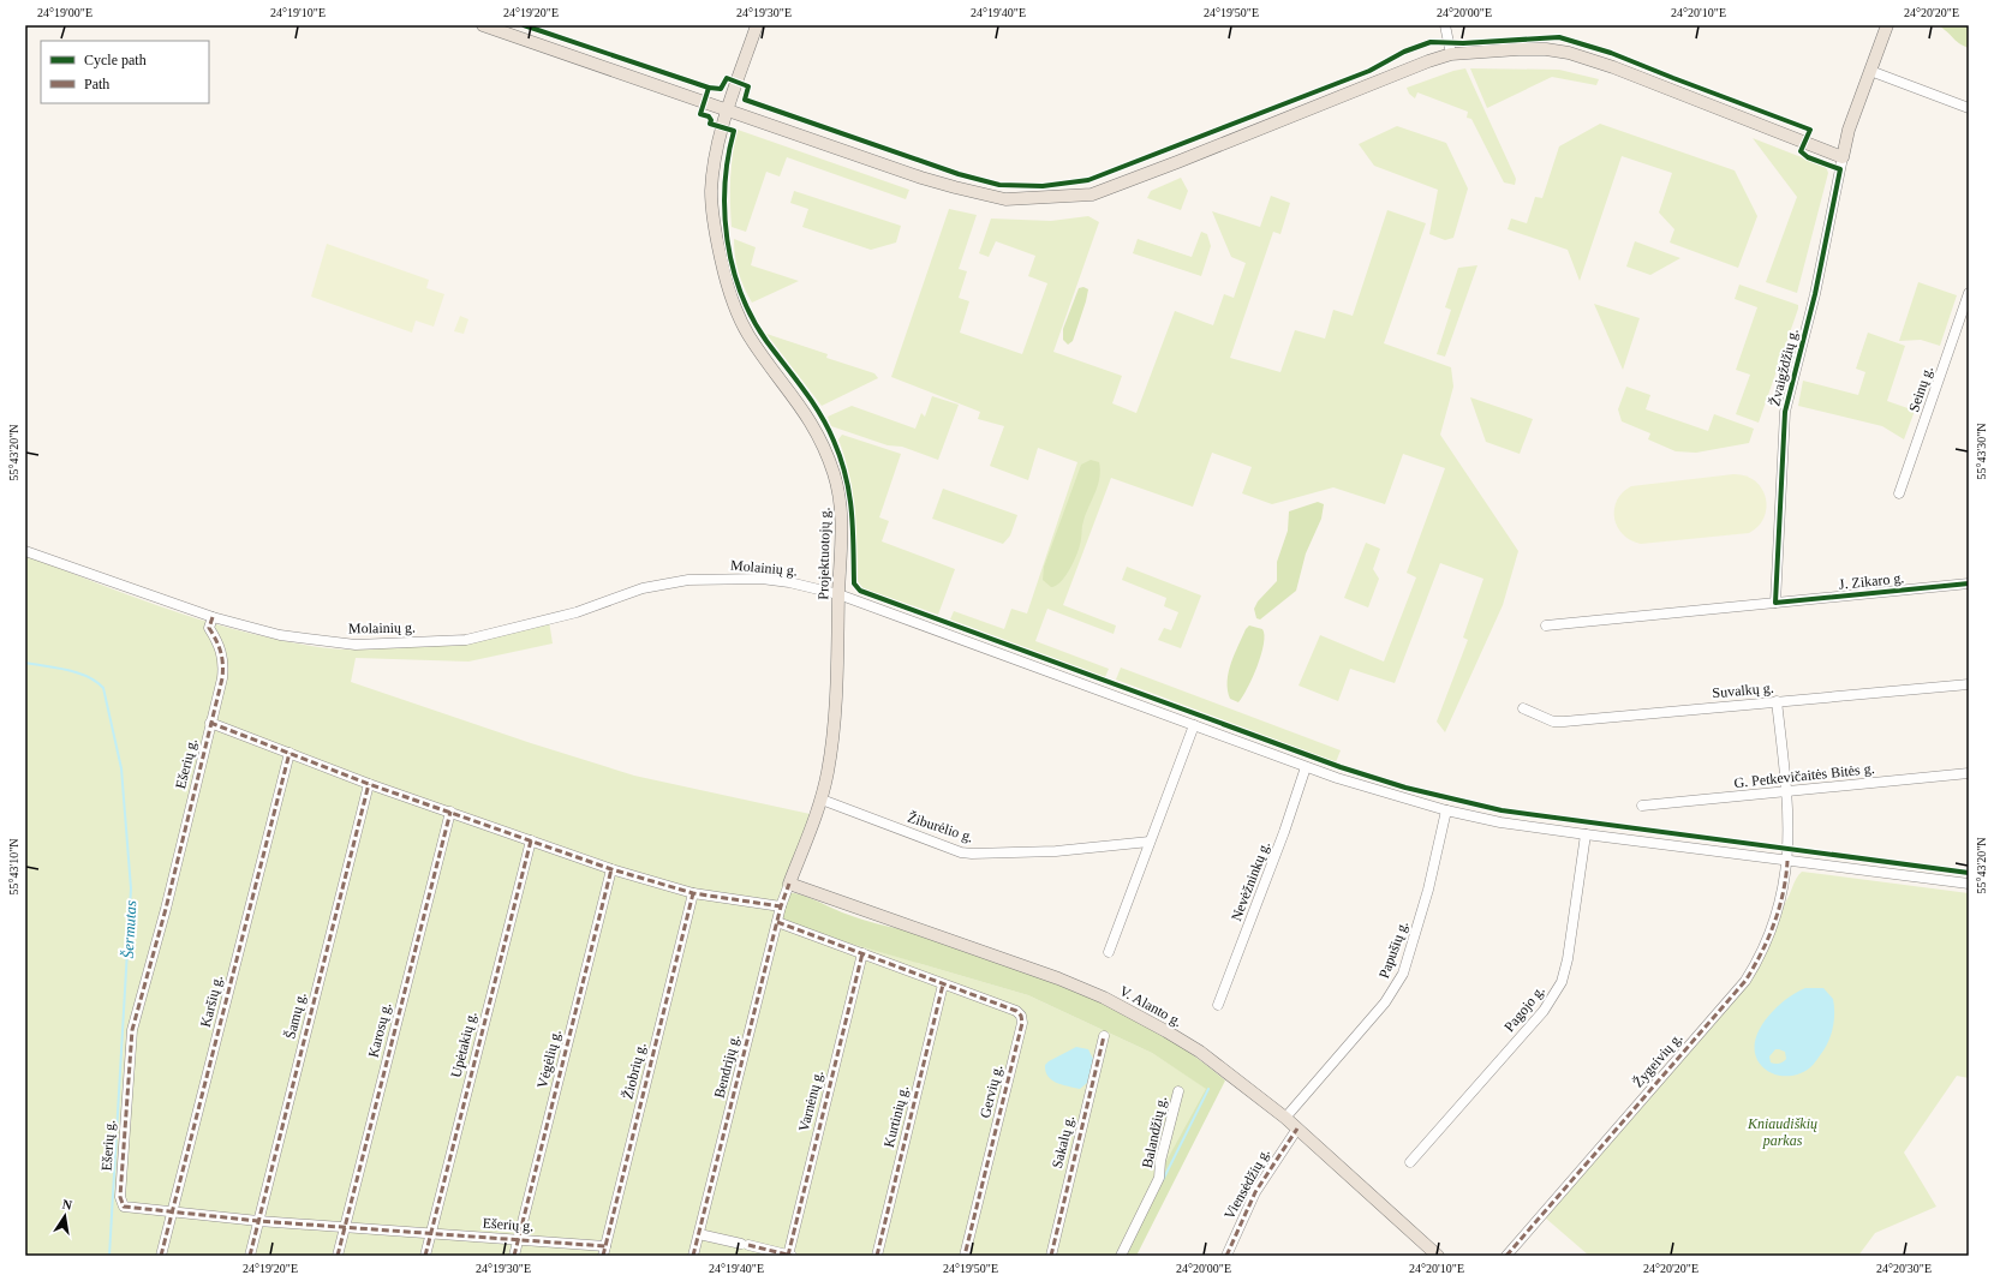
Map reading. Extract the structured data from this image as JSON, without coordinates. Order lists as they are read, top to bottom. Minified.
{"streets":{"main road":["Žvaigždžių g.","Projektuotojų g.","V. Alanto g."],"street":["Seinų g.","Molainių g.","J. Zikaro g.","Suvalkų g.","Ešerių g.","G. Petkevičaitės Bitės g.","Žiburėlio g.","Nevėžninkų g.","Papušių g.","Karšių g.","Pagojo g.","Šamų g.","Karosų g.","Upėtakių g.","Vėgėlių g.","Žygeivių g.","Bendrijų g.","Žiobrių g.","Gervių g.","Varnėnų g.","Kurtinių g.","Balandžių g.","Sakalų g.","Viensėdžių g."]},"crossings":[["Žvaigždžių g.","J. Zikaro g."],["Projektuotojų g.","Molainių g."],["Projektuotojų g.","Žiburėlio g."],["Projektuotojų g.","V. Alanto g."],["Projektuotojų g.","Bendrijų g."],["Molainių g.","Ešerių g."],["Molainių g.","Nevėžninkų g."],["Molainių g.","Papušių g."],["Molainių g.","Pagojo g."],["Molainių g.","Žygeivių g."],["Suvalkų g.","Žygeivių g."],["Ešerių g.","Karšių g."],["Ešerių g.","Šamų g."],["Ešerių g.","Karosų g."],["Ešerių g.","Upėtakių g."],["Ešerių g.","Vėgėlių g."],["Ešerių g.","Žiobrių g."],["G. Petkevičaitės Bitės g.","Žygeivių g."],["Papušių g.","V. Alanto g."],["V. Alanto g.","Bendrijų g."],["V. Alanto g.","Viensėdžių g."],["Bendrijų g.","Gervių g."],["Gervių g.","Varnėnų g."],["Gervių g.","Kurtinių g."]],"water":["Šermutas"],"parks":["Kniaudiškių parkas"],"legend":["Cycle path","Path"],"north":"top","coordinates":["24°19'00\"E","24°19'10\"E","24°19'20\"E","24°19'30\"E","24°19'40\"E","24°19'50\"E","24°20'00\"E","24°20'10\"E","24°20'20\"E","55°43'30\"N","55°43'20\"N","55°43'10\"N","24°20'30\"E"]}
